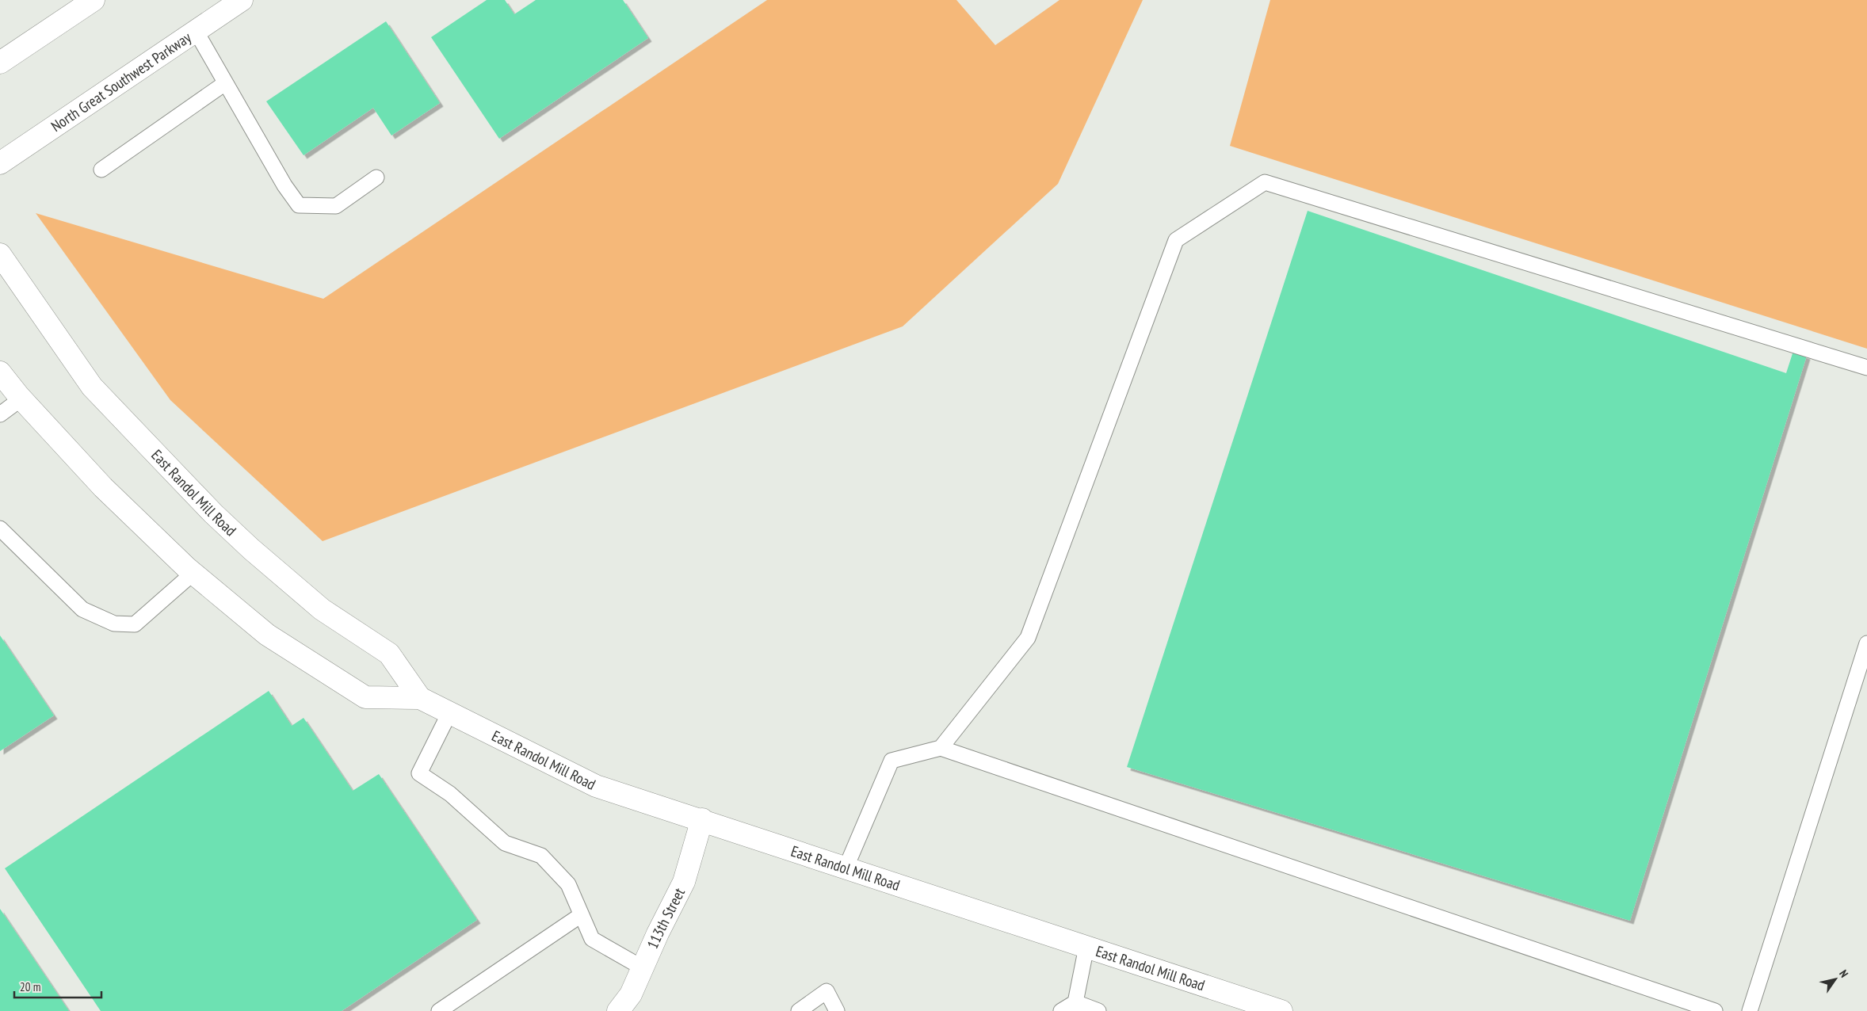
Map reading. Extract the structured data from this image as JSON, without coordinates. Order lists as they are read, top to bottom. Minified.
{"streets":{"street":["North Great Southwest Parkway","East Randol Mill Road","113th Street"]},"crossings":[["East Randol Mill Road","113th Street"]],"scale_bar":"20 m","north":"top right"}
